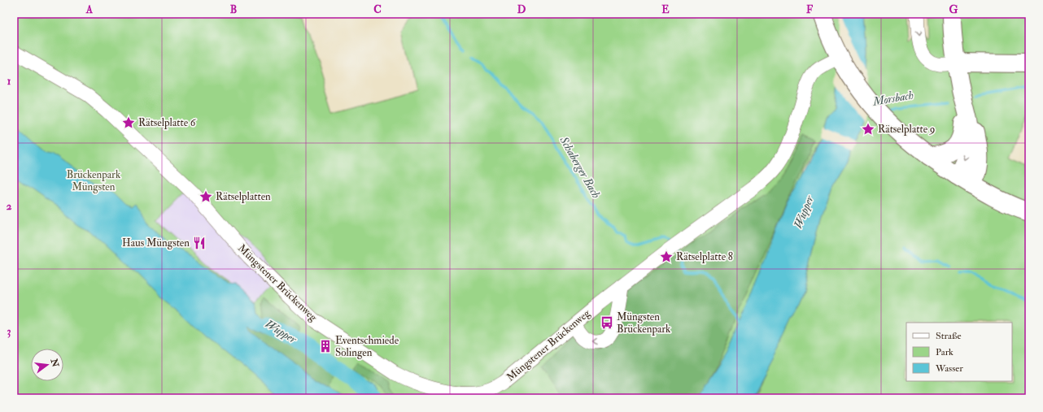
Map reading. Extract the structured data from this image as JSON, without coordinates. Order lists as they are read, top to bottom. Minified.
{"streets":{"street":["Müngstener Brückenweg"]},"water":["Morsbach","Schaberger Bach","Wupper"],"parks":["Brückenpark Müngsten"],"places":{"place":["Rätselplatte 6","Rätselplatte 9","Rätselplatten","Rätselplatte 8"],"restaurant":["Haus Müngsten"],"bus stop":["Müngsten Brückenpark"],"building":["Eventschmiede Solingen"]},"legend":["Straße","Park","Wasser"],"north":"right","grid":{"columns":["A","B","C","D","E","F","G"],"rows":["1","2","3"]}}
